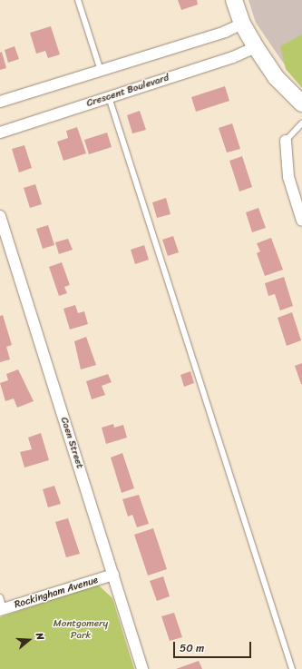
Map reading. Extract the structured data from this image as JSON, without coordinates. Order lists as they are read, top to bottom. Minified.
{"streets":{"street":["Crescent Boulevard","Caen Street","Rockingham Avenue"]},"crossings":[["Caen Street","Rockingham Avenue"]],"parks":["Montgomery Park"],"scale_bar":"50 m","north":"right"}
